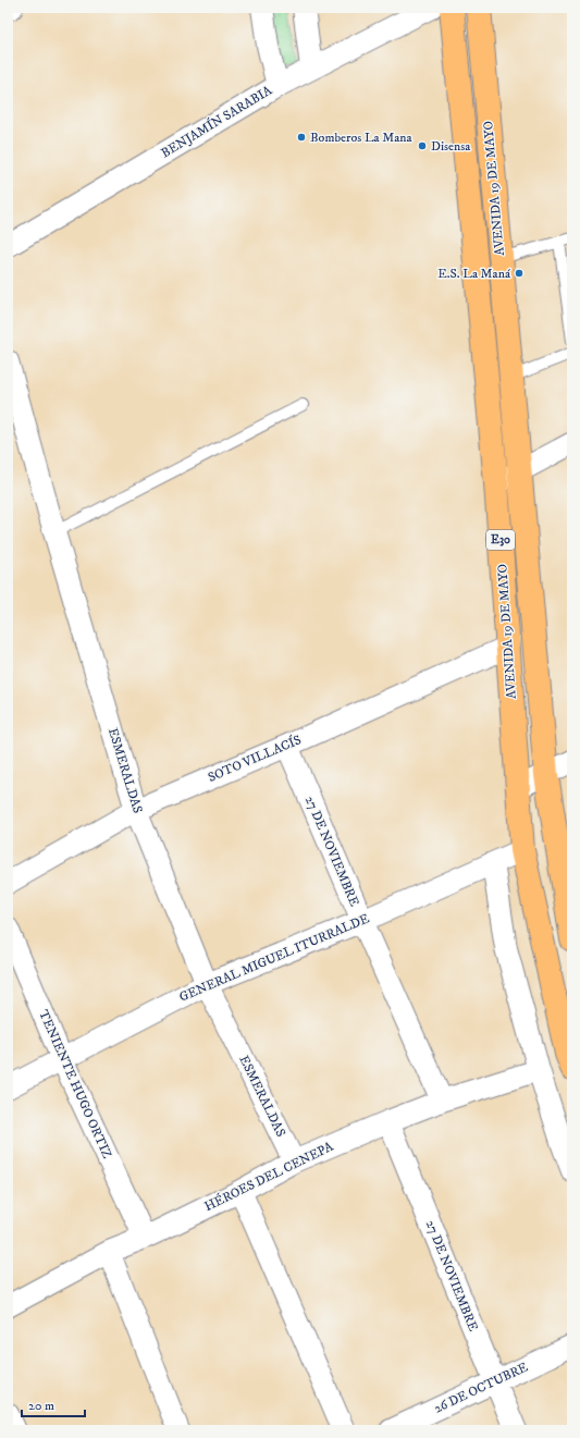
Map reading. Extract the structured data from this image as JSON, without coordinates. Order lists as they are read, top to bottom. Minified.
{"streets":{"highway":["AVENIDA 19 DE MAYO","E30"],"street":["BENJAMÍN SARABIA","SOTO VILLACÍS","ESMERALDAS","27 DE NOVIEMBRE","GENERAL MIGUEL ITURRALDE","TENIENTE HUGO ORTIZ","HÉROES DEL CENEPA","26 DE OCTUBRE"]},"crossings":[["AVENIDA 19 DE MAYO","SOTO VILLACÍS"],["AVENIDA 19 DE MAYO","GENERAL MIGUEL ITURRALDE"],["SOTO VILLACÍS","ESMERALDAS"],["SOTO VILLACÍS","27 DE NOVIEMBRE"],["ESMERALDAS","GENERAL MIGUEL ITURRALDE"],["ESMERALDAS","HÉROES DEL CENEPA"],["27 DE NOVIEMBRE","GENERAL MIGUEL ITURRALDE"],["27 DE NOVIEMBRE","HÉROES DEL CENEPA"],["27 DE NOVIEMBRE","26 DE OCTUBRE"],["GENERAL MIGUEL ITURRALDE","TENIENTE HUGO ORTIZ"],["TENIENTE HUGO ORTIZ","HÉROES DEL CENEPA"]],"places":["Bomberos La Mana","Disensa","E.S. La Maná"],"scale_bar":"20 m"}
